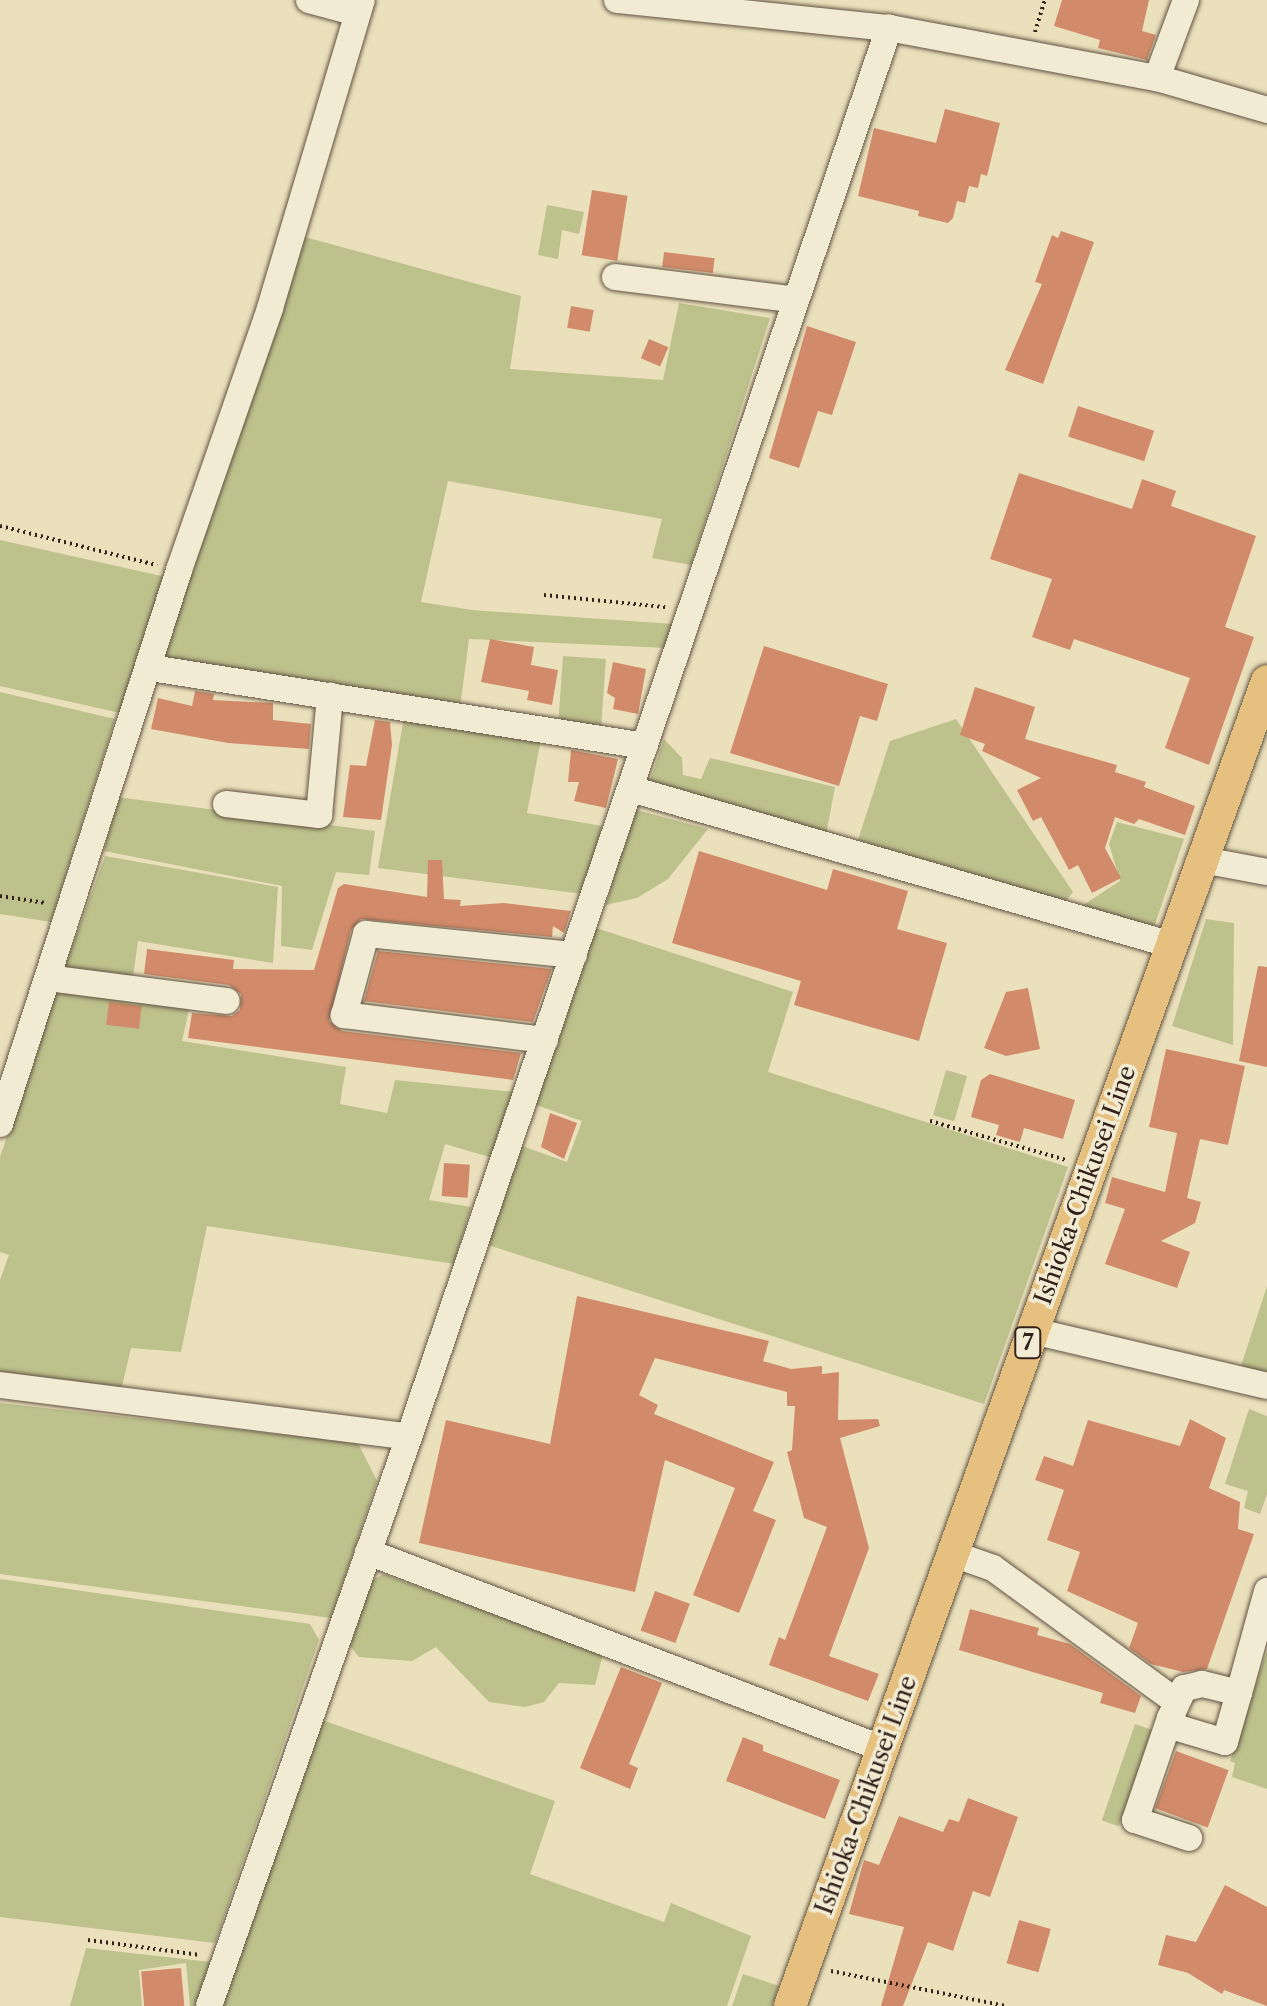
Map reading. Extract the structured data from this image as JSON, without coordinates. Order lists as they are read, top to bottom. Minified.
{"streets":{"main road":["Ishioka-Chikusei Line","7"]}}
